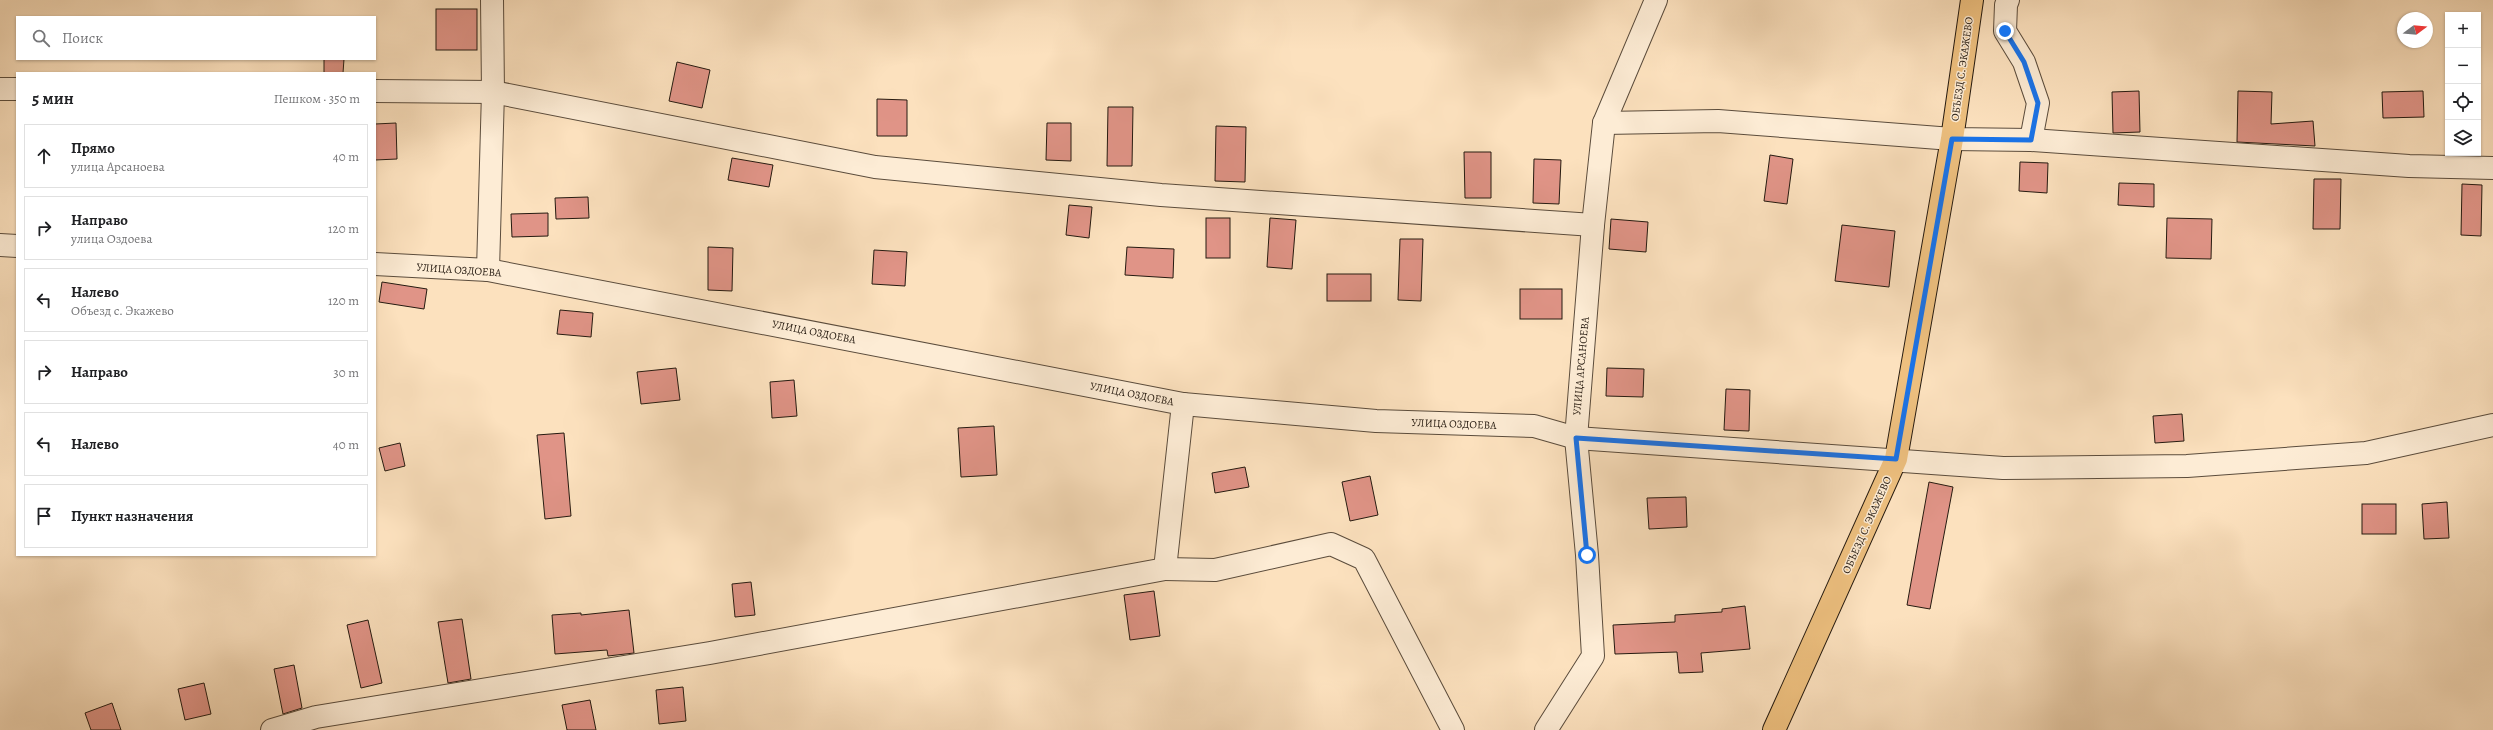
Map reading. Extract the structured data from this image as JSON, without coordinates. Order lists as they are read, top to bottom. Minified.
{"streets":{"main road":["ОБЪЕЗД С. ЭКАЖЕВО"],"street":["УЛИЦА ОЗДОЕВА","УЛИЦА АРСАНОЕВА"]},"crossings":[["ОБЪЕЗД С. ЭКАЖЕВО","УЛИЦА ОЗДОЕВА"],["УЛИЦА ОЗДОЕВА","УЛИЦА АРСАНОЕВА"]],"north":"right","page":{"map_buttons":["+","−"],"search":"Поиск","heading":["5 мин","Пешком · 350 m"],"list":[["Прямо","улица Арсаноева","40 m"],["Направо","улица Оздоева","120 m"],["Налево","Объезд с. Экажево","120 m"],["Направо","30 m"],["Налево","40 m"],"Пункт назначения"]}}
